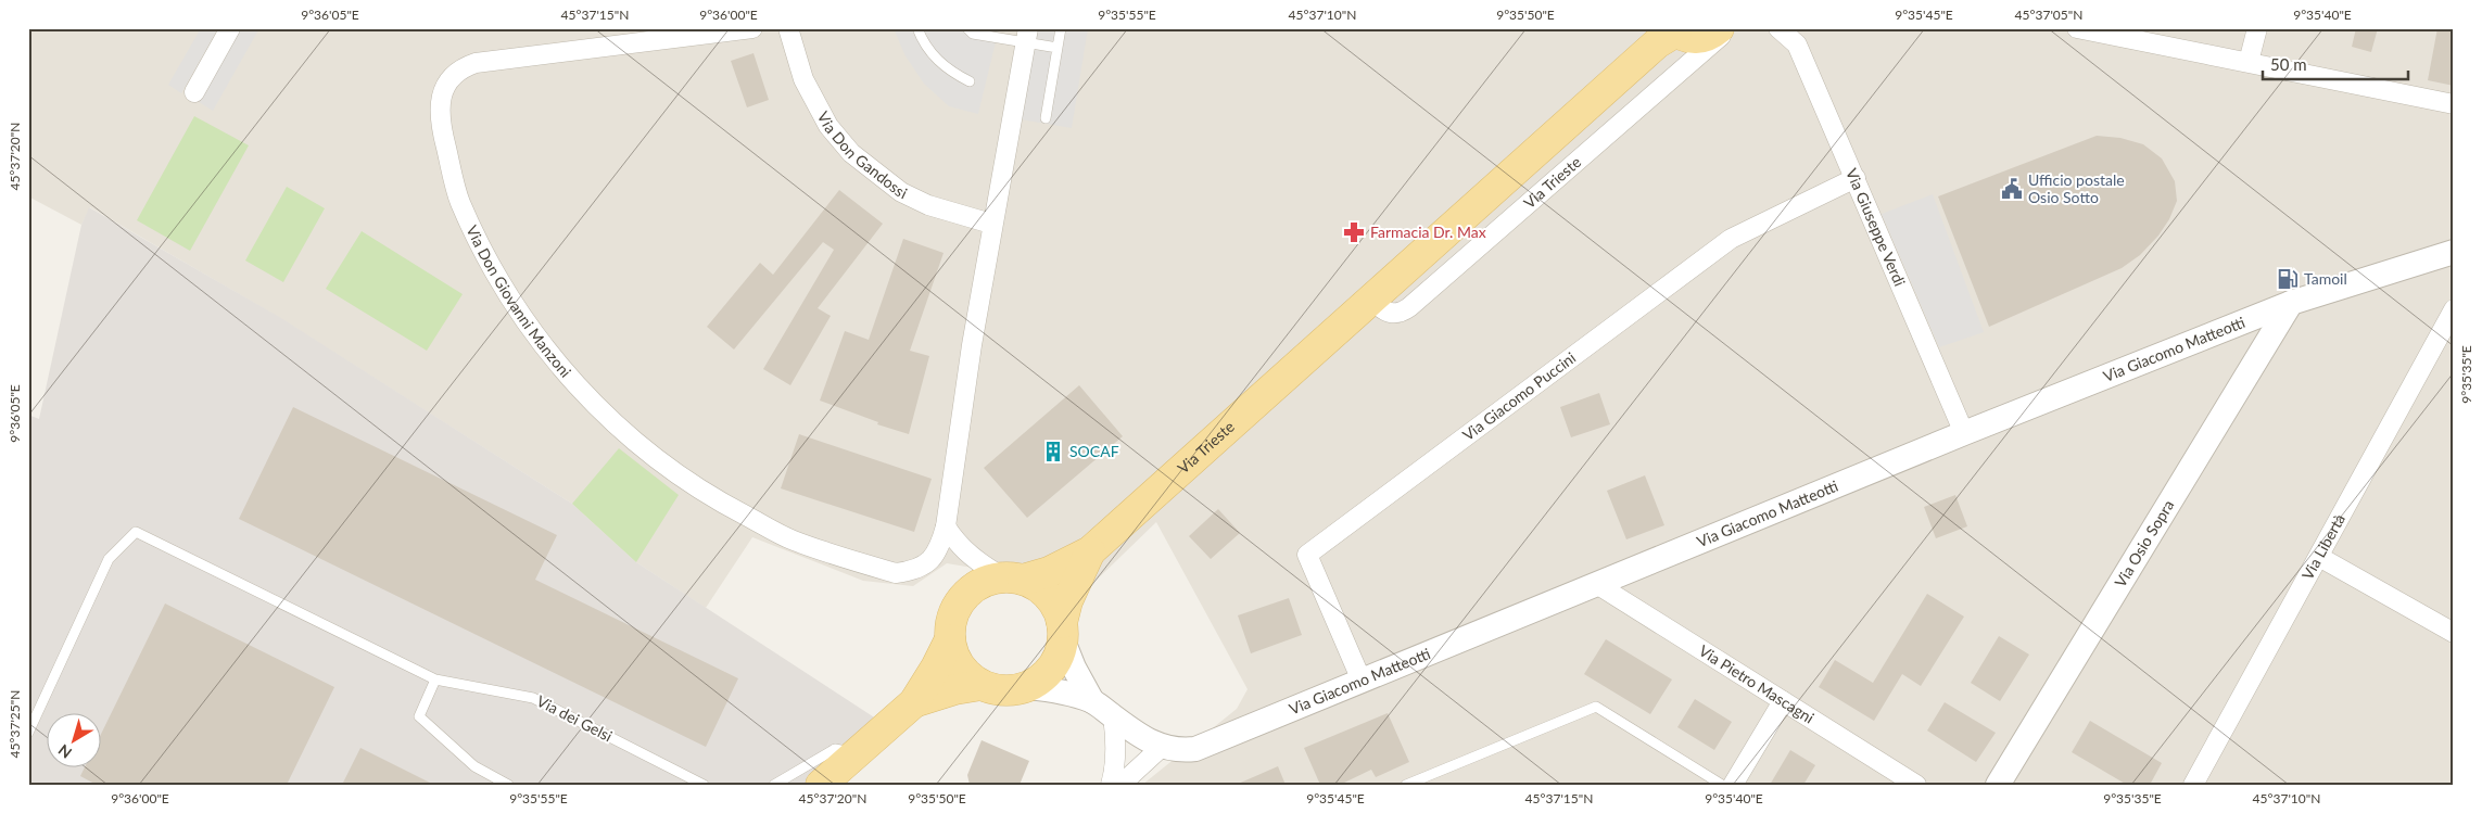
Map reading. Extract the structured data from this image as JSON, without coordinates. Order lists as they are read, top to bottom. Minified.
{"streets":{"main road":["Via Trieste"],"street":["Via Don Gandossi","Via Giuseppe Verdi","Via Don Giovanni Manzoni","Via Giacomo Matteotti","Via Giacomo Puccini","Via Osio Sopra","Via Libertà","Via Pietro Mascagni"],"lane":["Via dei Gelsi"]},"crossings":[["Via Don Gandossi","Via Don Giovanni Manzoni"],["Via Giuseppe Verdi","Via Giacomo Matteotti"],["Via Giuseppe Verdi","Via Giacomo Puccini"],["Via Giacomo Matteotti","Via Giacomo Puccini"],["Via Giacomo Matteotti","Via Osio Sopra"],["Via Giacomo Matteotti","Via Pietro Mascagni"]],"places":{"public building":["Ufficio postale Osio Sotto"],"pharmacy":["Farmacia Dr. Max"],"fuel station":["Tamoil"],"building":["SOCAF"]},"scale_bar":"50 m","north":"bottom left","coordinates":["9°36'05\"E","45°37'15\"N","9°36'00\"E","9°35'55\"E","45°37'10\"N","9°35'50\"E","9°35'45\"E","45°37'05\"N","9°35'40\"E","45°37'20\"N","9°35'35\"E","45°37'25\"N"]}
